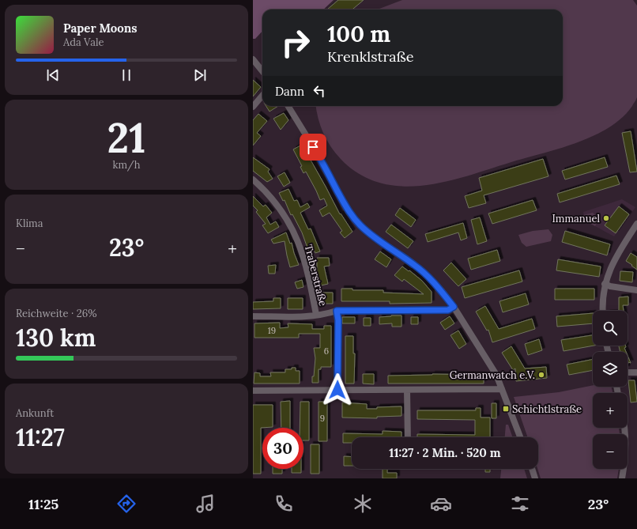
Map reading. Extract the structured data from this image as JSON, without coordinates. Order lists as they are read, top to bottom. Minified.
{"streets":{"street":["Traberstraße"]},"places":{"other":["Immanuel","Germanwatch e.V."],"transit":["Schichtlstraße"]},"house_numbers":["19","6","9"],"page":{"turn":["100 m","Krenklstraße"],"song":["Paper Moons","Ada Vale"],"then":"Dann","tile":[["21","km/h"],"Klima",["Reichweite · 26%","130 km"],["Ankunft","11:27"]],"heat":["−","23°","+"],"map_buttons":["+","−"],"limit":"30","trip":"11:27 · 2 Min. · 520 m","tabs":["11:25","23°"]}}
